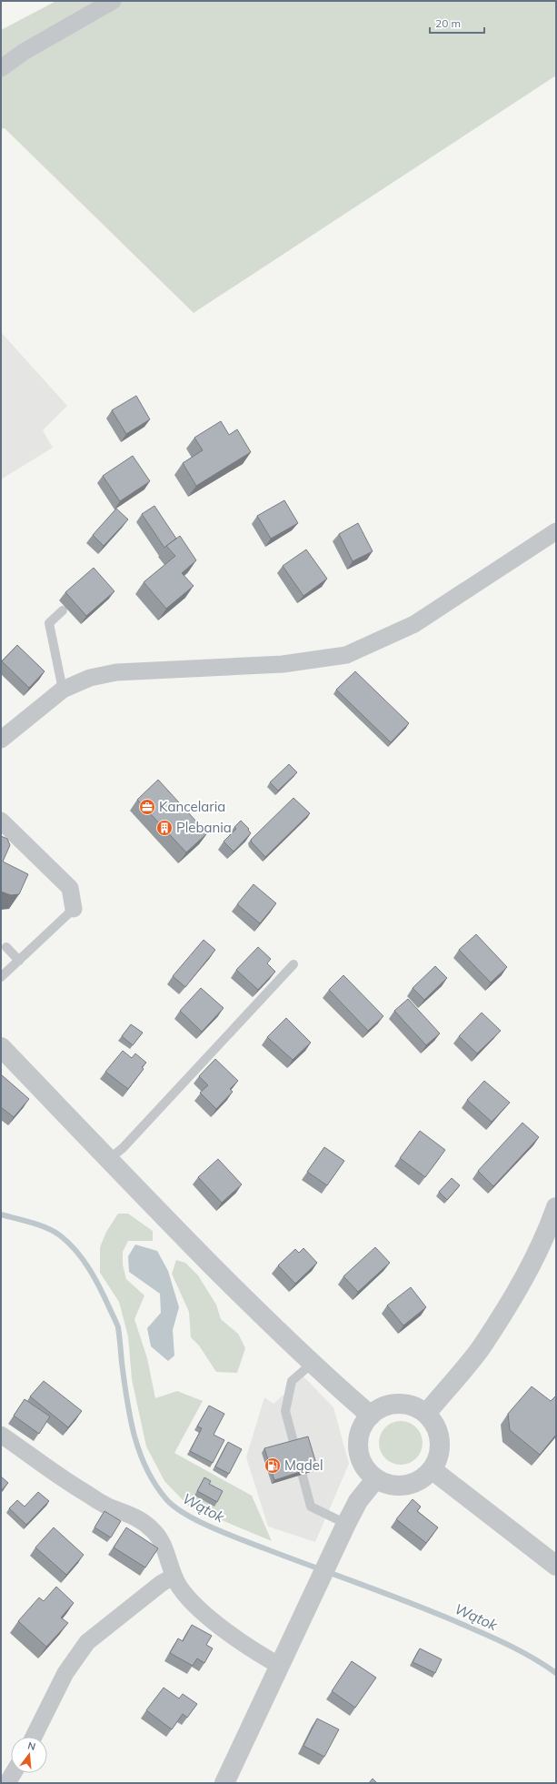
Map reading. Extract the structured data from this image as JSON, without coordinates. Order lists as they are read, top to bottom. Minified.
{"water":["Wątok"],"places":{"office":["Kancelaria"],"building":["Plebania"],"fuel station":["Mądel"]},"scale_bar":"20 m","north":"top"}
